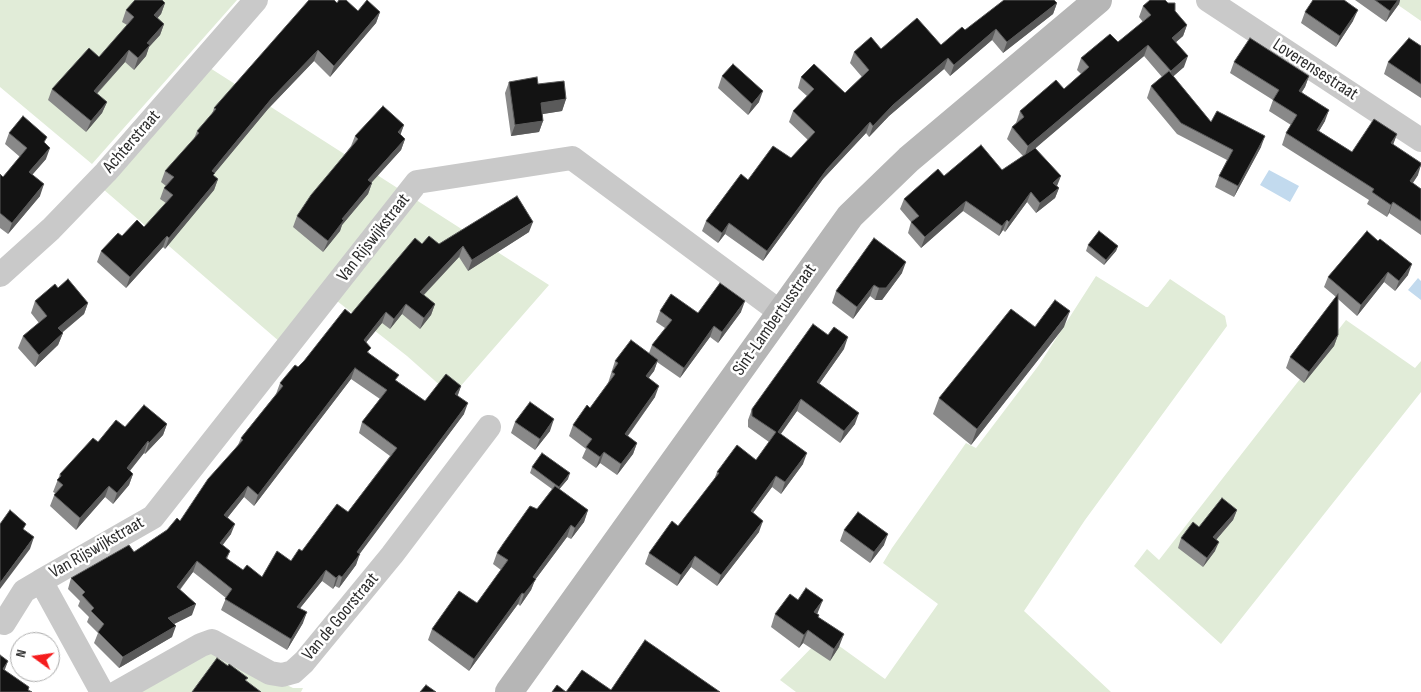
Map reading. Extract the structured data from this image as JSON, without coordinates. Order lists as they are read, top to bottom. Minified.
{"streets":{"main road":["Sint-Lambertusstraat"],"street":["Loverensestraat","Achterstraat","Van Rijswijkstraat","Van de Goorstraat"]},"crossings":[["Van Rijswijkstraat","Sint-Lambertusstraat"]],"north":"left"}
